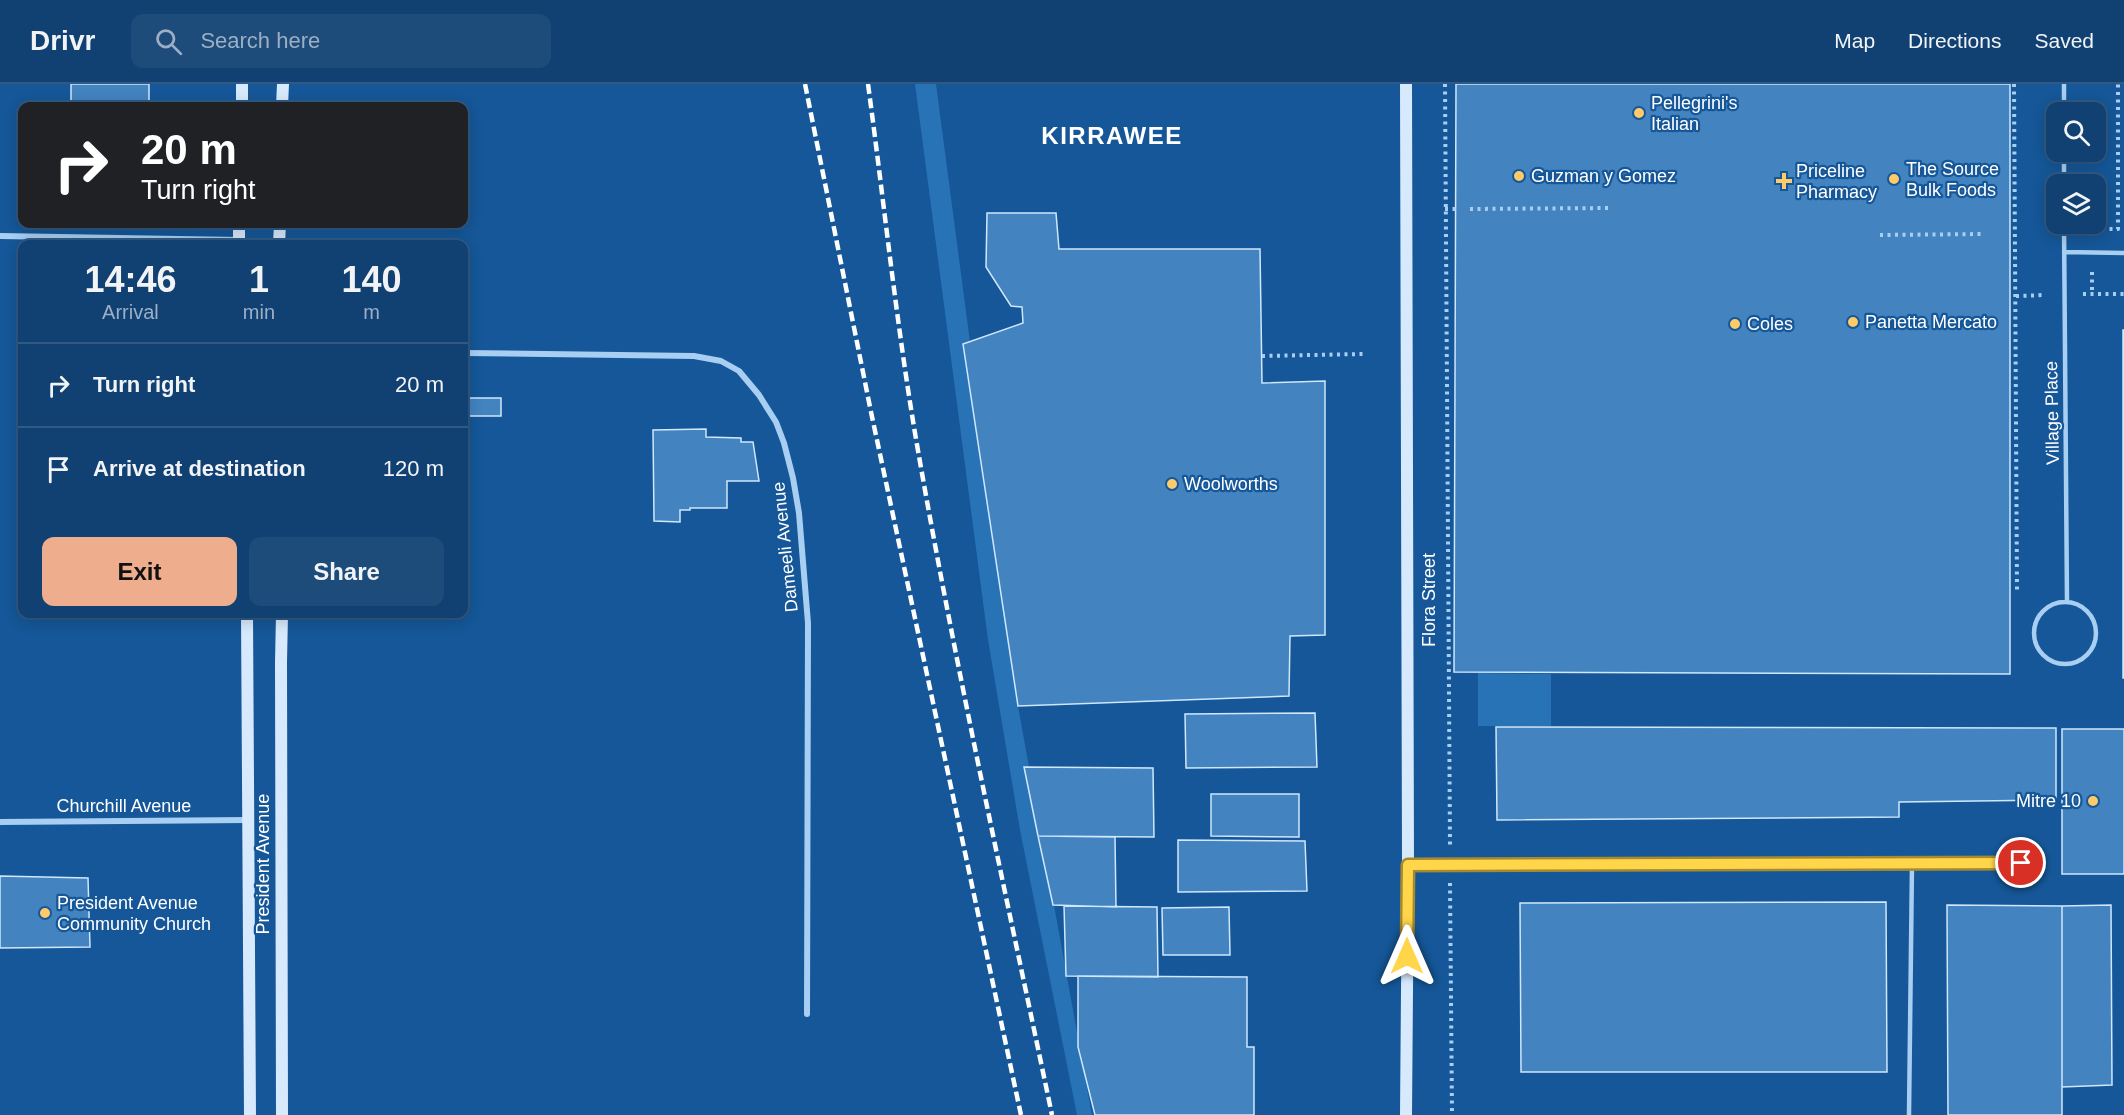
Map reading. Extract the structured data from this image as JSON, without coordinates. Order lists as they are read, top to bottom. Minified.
{"streets":{"main road":["Flora Street","President Avenue"],"street":["Dameeli Avenue","Churchill Avenue"],"lane":["Village Place"]},"crossings":[["Churchill Avenue","President Avenue"]],"districts":["KIRRAWEE"],"places":{"other":["Pellegrini's Italian","Guzman y Gomez","The Source Bulk Foods","Panetta Mercato","Coles","Woolworths","Mitre 10","President Avenue Community Church"],"health":["Priceline Pharmacy"]},"page":{"header":"Drivr","search":"Search here","nav":["Map","Directions","Saved"],"turn":["20 m","Turn right"],"eta":["14:46","Arrival","1","min","140","m"],"list":[{"name":"Turn right","value":"20 m"},{"name":"Arrive at destination","value":"120 m"}],"buttons":["Exit","Share"]}}
